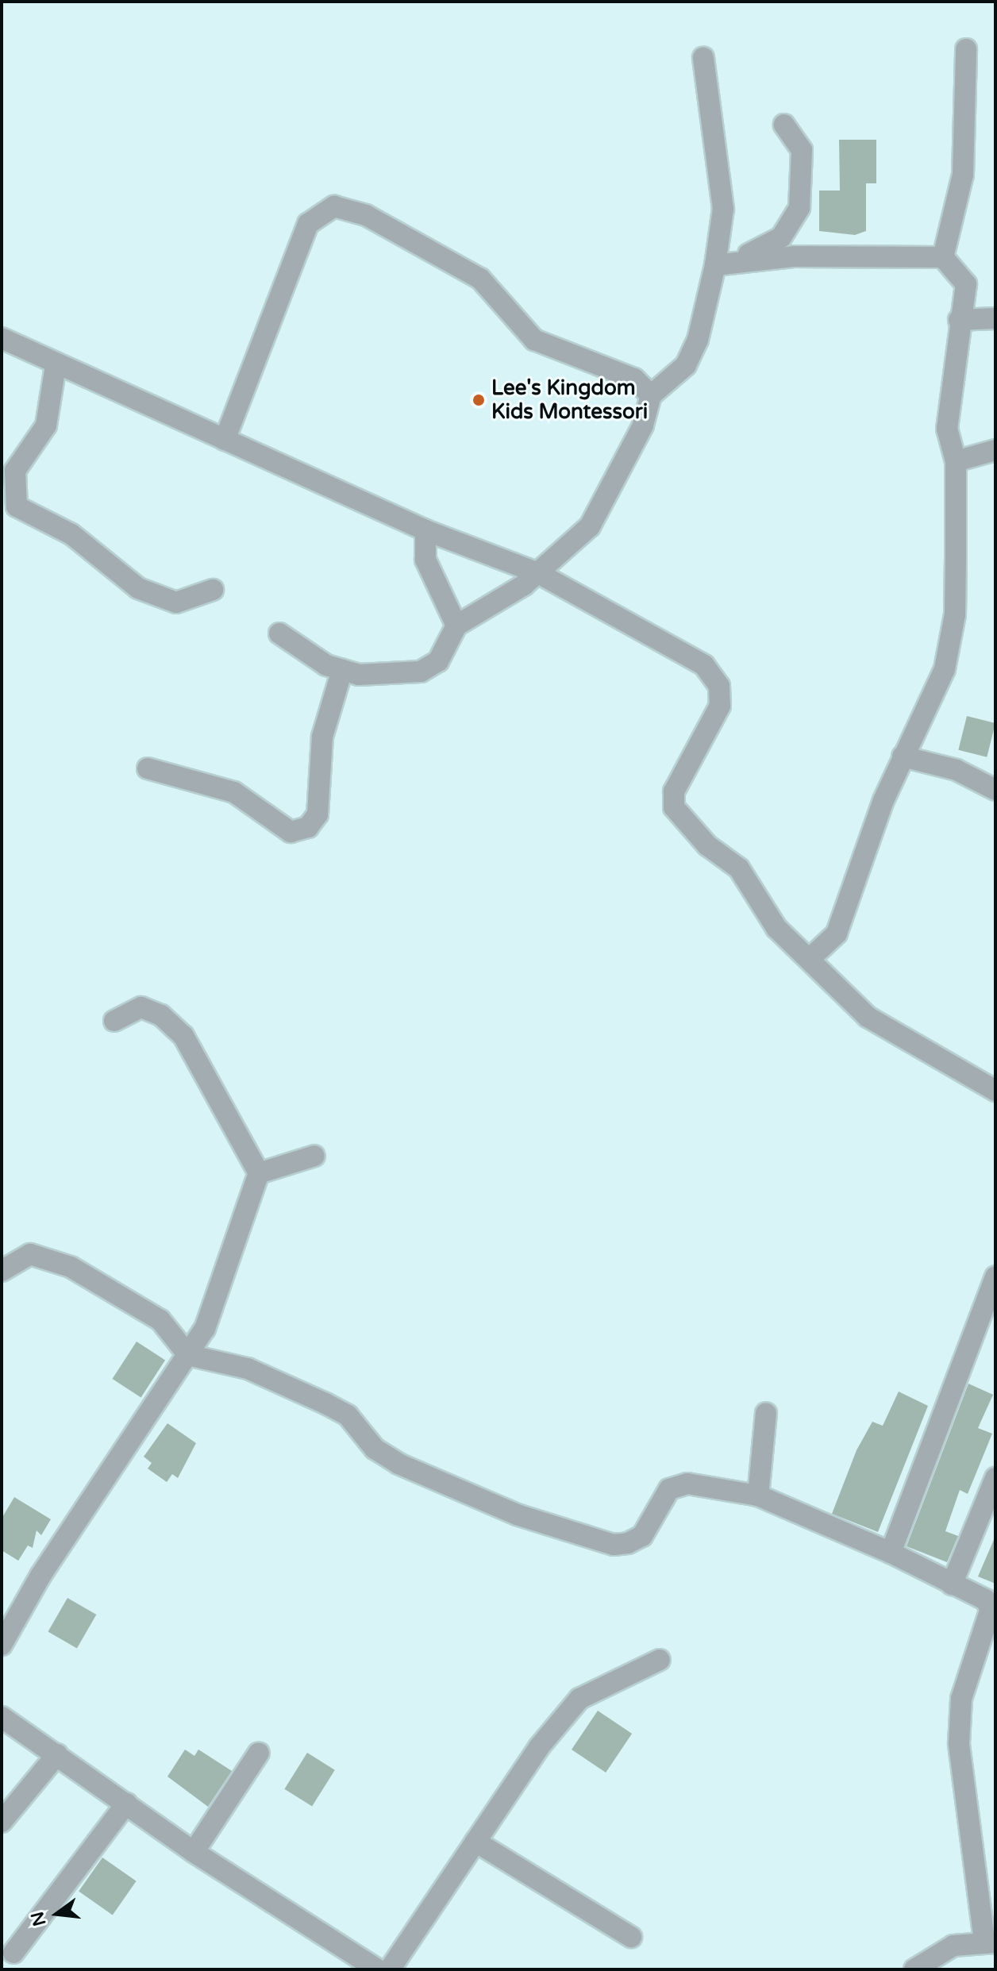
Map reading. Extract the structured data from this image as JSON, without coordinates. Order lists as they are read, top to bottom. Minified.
{"places":["Lee's Kingdom Kids Montessori"],"north":"left"}
